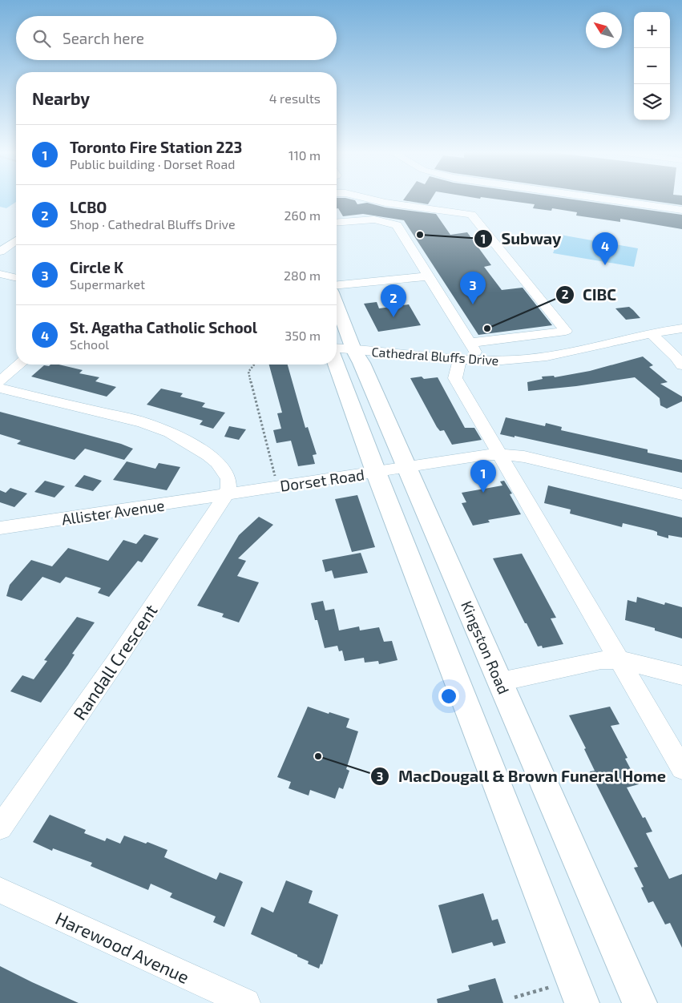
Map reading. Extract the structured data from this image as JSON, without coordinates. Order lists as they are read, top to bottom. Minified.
{"streets":{"main road":["Kingston Road"],"street":["Cathedral Bluffs Drive","Dorset Road","Allister Avenue","Randall Crescent","Harewood Avenue"]},"crossings":[["Cathedral Bluffs Drive","Kingston Road"],["Dorset Road","Allister Avenue"],["Dorset Road","Kingston Road"],["Dorset Road","Randall Crescent"],["Allister Avenue","Randall Crescent"]],"places":["Subway","CIBC","MacDougall & Brown Funeral Home"],"north":"top left","page":{"map_buttons":["+","−"],"search":"Search here","heading":["Nearby","4 results"],"list":[{"mark":"1","name":"Toronto Fire Station 223","note":"Public building · Dorset Road","value":"110 m"},{"mark":"2","name":"LCBO","note":"Shop · Cathedral Bluffs Drive","value":"260 m"},{"mark":"3","name":"Circle K","note":"Supermarket","value":"280 m"},{"mark":"4","name":"St. Agatha Catholic School","note":"School","value":"350 m"}],"pins":["4","3","2","1"]}}
